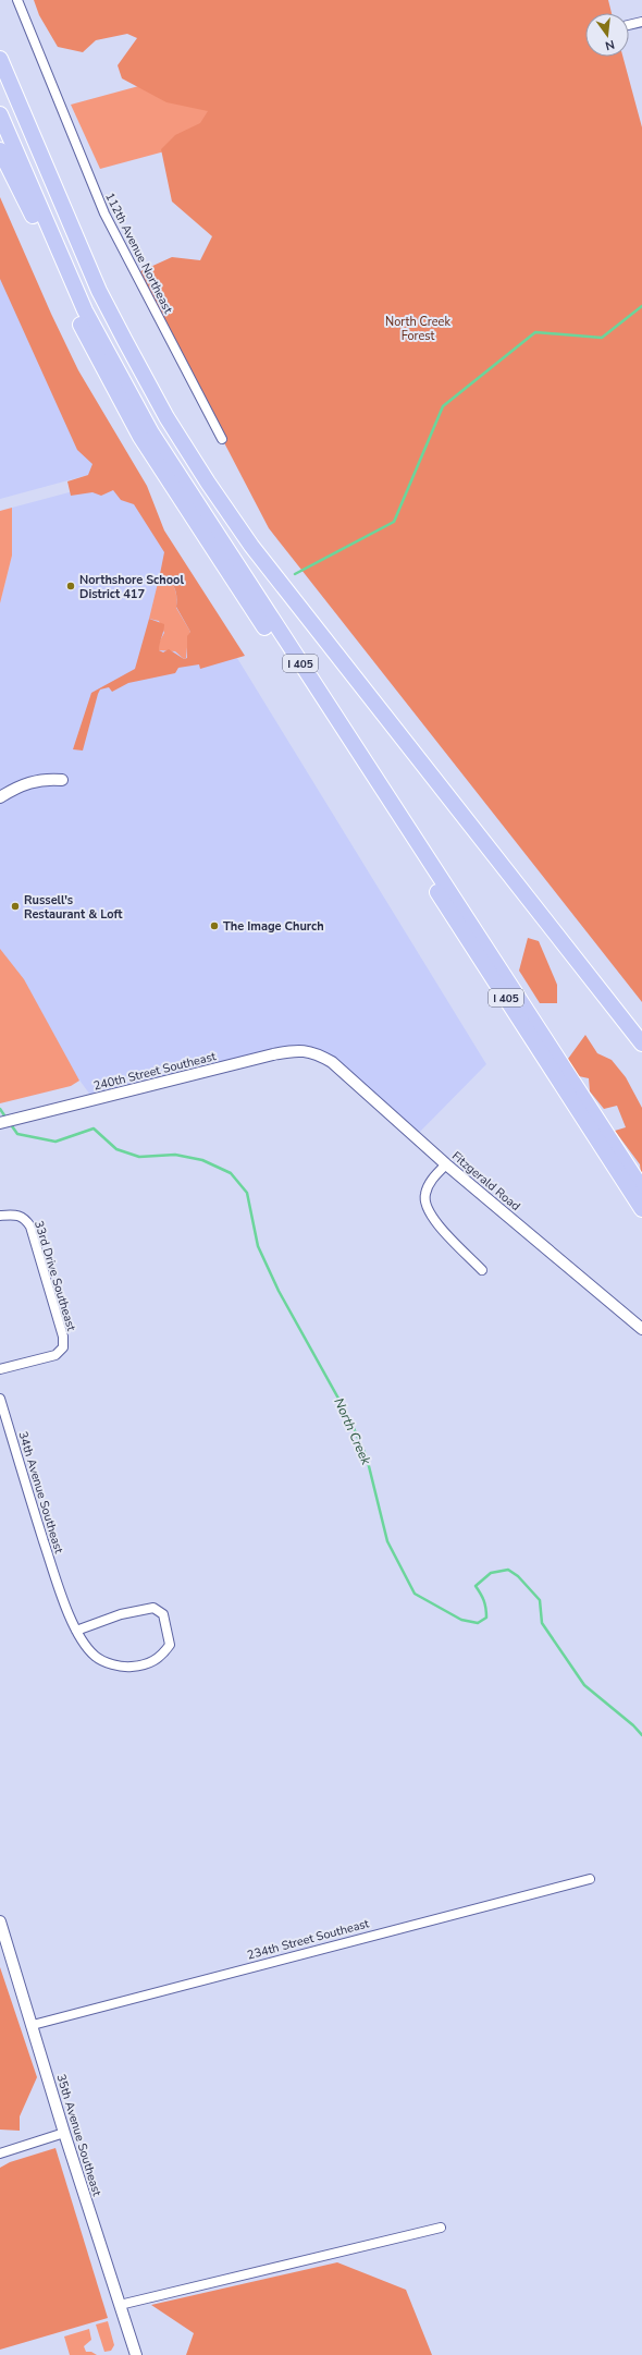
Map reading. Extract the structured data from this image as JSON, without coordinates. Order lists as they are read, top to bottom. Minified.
{"streets":{"highway":["I 405"],"street":["112th Avenue Northeast","240th Street Southeast","Fitzgerald Road","33rd Drive Southeast","34th Avenue Southeast","234th Street Southeast","35th Avenue Southeast"]},"crossings":[["240th Street Southeast","Fitzgerald Road"],["234th Street Southeast","35th Avenue Southeast"]],"water":["North Creek"],"parks":["North Creek Forest"],"places":["Northshore School District 417","Russell's Restaurant & Loft","The Image Church"],"north":"bottom"}
